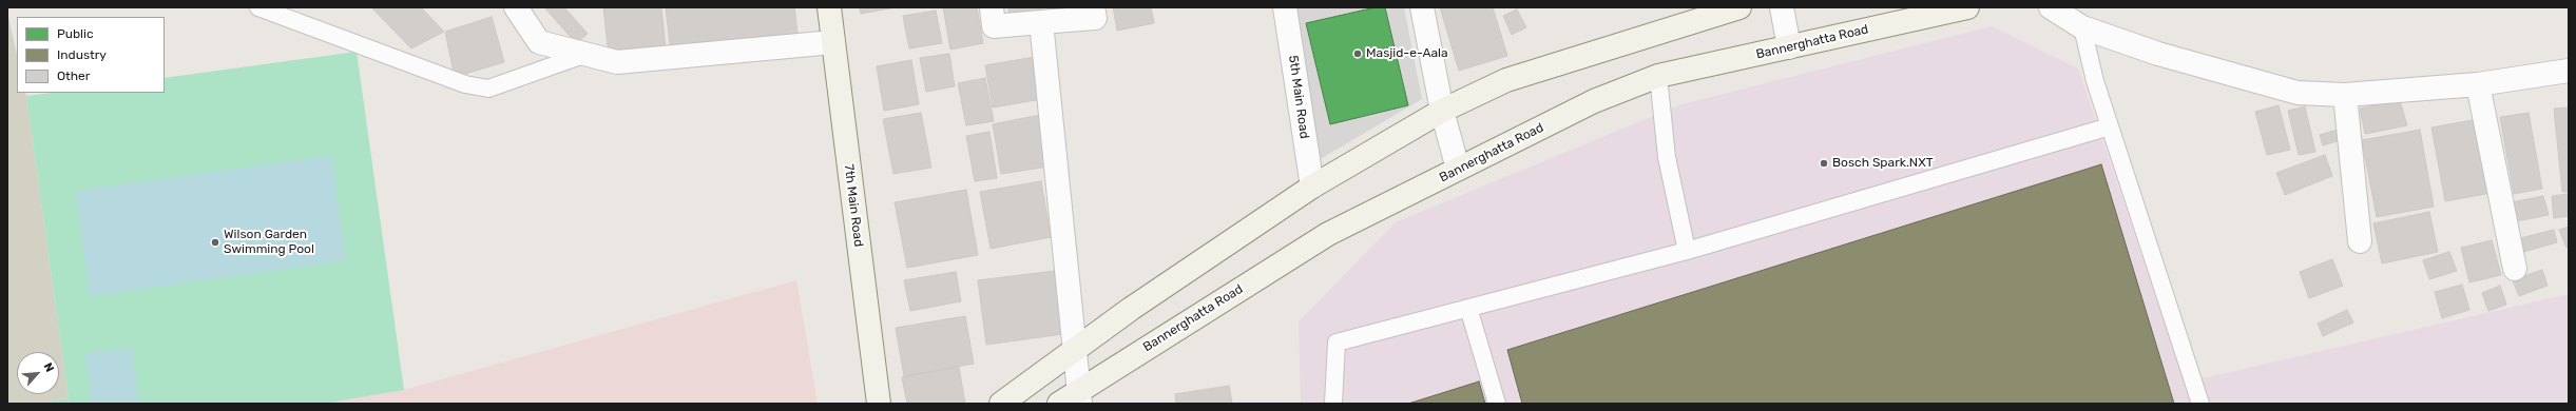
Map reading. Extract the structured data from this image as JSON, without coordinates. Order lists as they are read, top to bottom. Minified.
{"streets":{"main road":["Bannerghatta Road","7th Main Road"],"street":["5th Main Road"]},"places":["Masjid-e-Aala","Bosch Spark.NXT","Wilson Garden Swimming Pool"],"legend":["Public","Industry","Other"],"north":"top right"}
